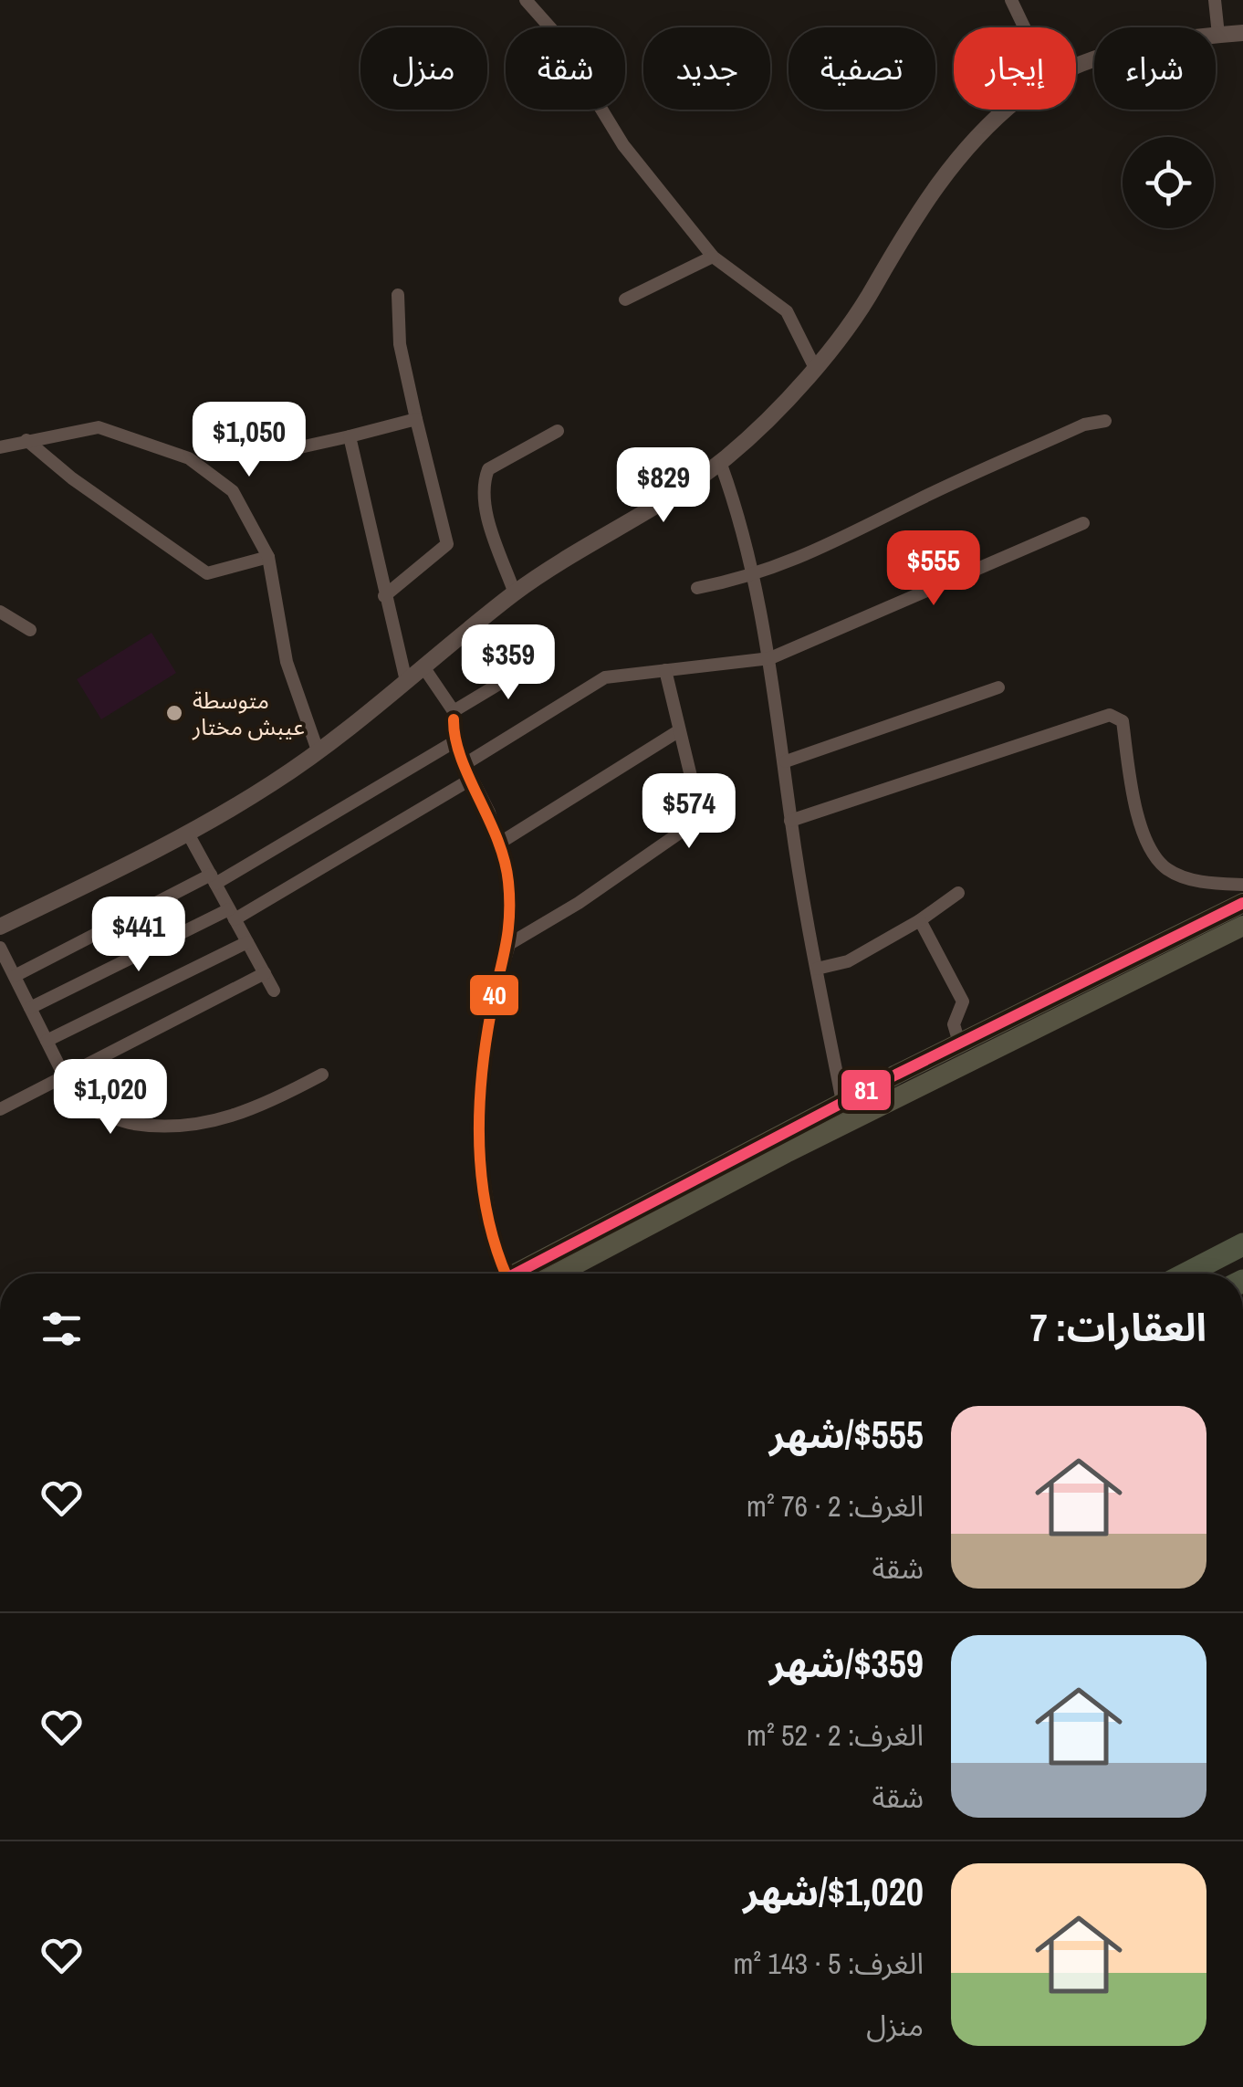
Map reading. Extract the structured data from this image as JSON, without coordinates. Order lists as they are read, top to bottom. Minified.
{"places":["متوسطة عيبش مختار"],"lines":["transit line 40","transit line 81"],"page":{"chip":["شراء","إيجار","تصفية","جديد","شقة","منزل"],"price":["$1,050","$829","$555","$359","$574","$441","$1,020"],"heading":"العقارات: 7","list":[{"name":"$555/شهر","note":"الغرف: 2 · 76 m² · شقة"},{"name":"$359/شهر","note":"الغرف: 2 · 52 m² · شقة"},{"name":"$1,020/شهر","note":"الغرف: 5 · 143 m² · منزل"}]}}
